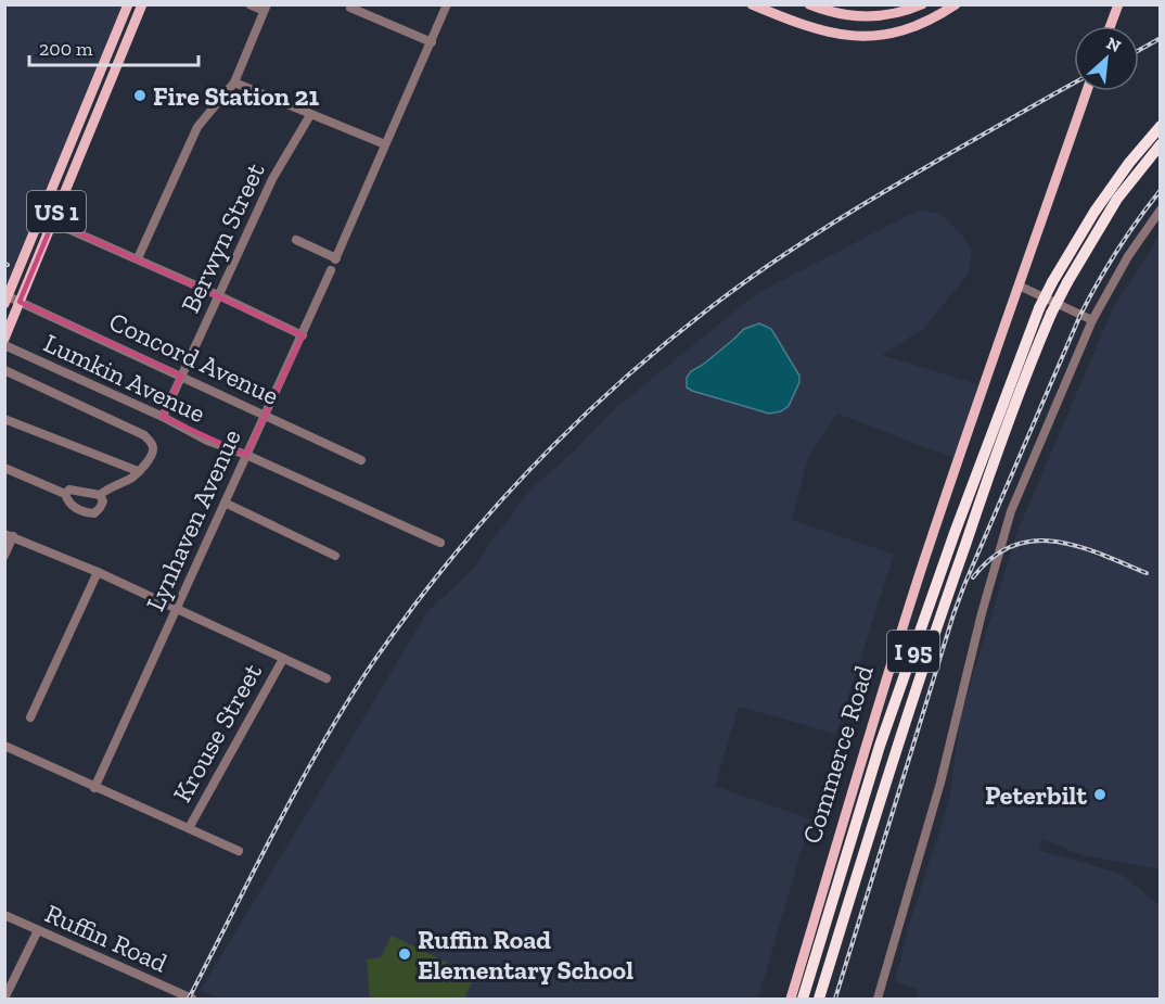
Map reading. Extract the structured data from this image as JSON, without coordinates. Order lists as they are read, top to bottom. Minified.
{"streets":{"highway":["I 95"],"main road":["US 1","Commerce Road"],"street":["Berwyn Street","Concord Avenue","Lumkin Avenue","Lynhaven Avenue","Krouse Street","Ruffin Road"]},"crossings":[["US 1","Concord Avenue"],["Berwyn Street","Concord Avenue"],["Berwyn Street","Lumkin Avenue"],["Concord Avenue","Lynhaven Avenue"],["Lumkin Avenue","Lynhaven Avenue"]],"places":["Fire Station 21","Peterbilt","Ruffin Road Elementary School"],"scale_bar":"200 m","north":"top right"}
